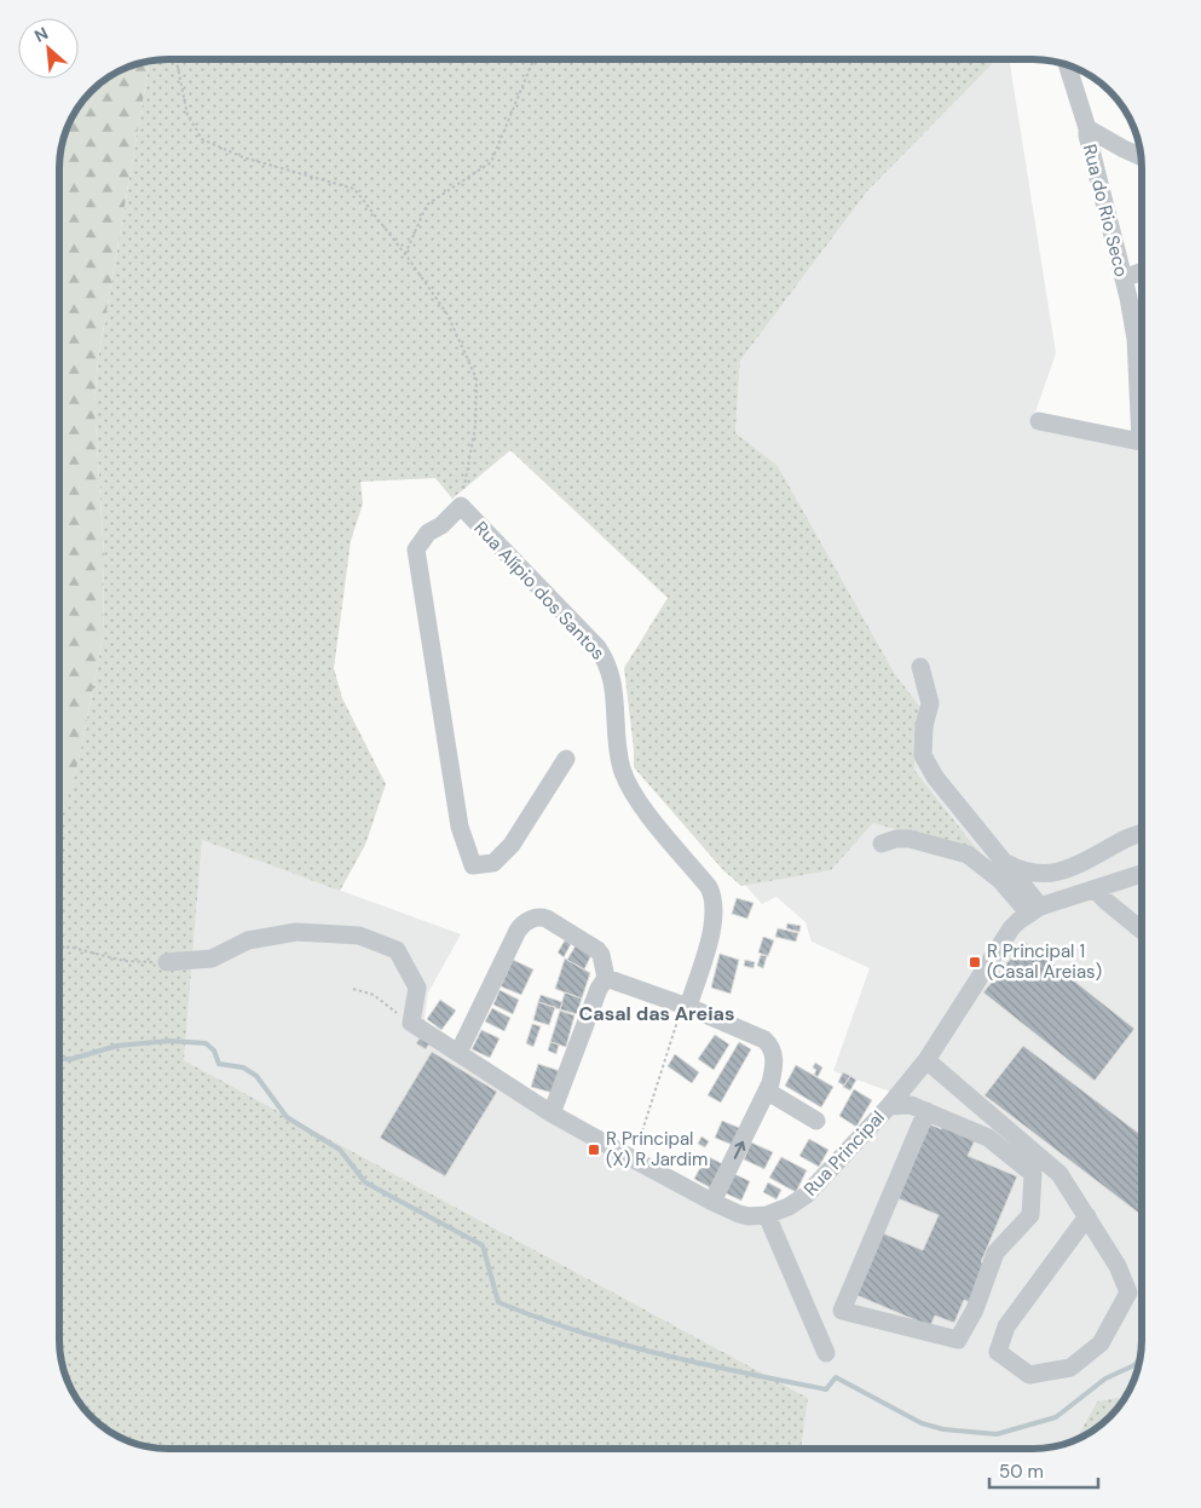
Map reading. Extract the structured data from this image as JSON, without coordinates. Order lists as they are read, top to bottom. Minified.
{"streets":{"street":["Rua do Rio Seco","Rua Alípio dos Santos","Rua Principal"]},"districts":["Casal das Areias"],"places":{"transit":["R Principal 1 (Casal Areias)","R Principal (X) R Jardim"]},"scale_bar":"50 m","north":"top left"}
